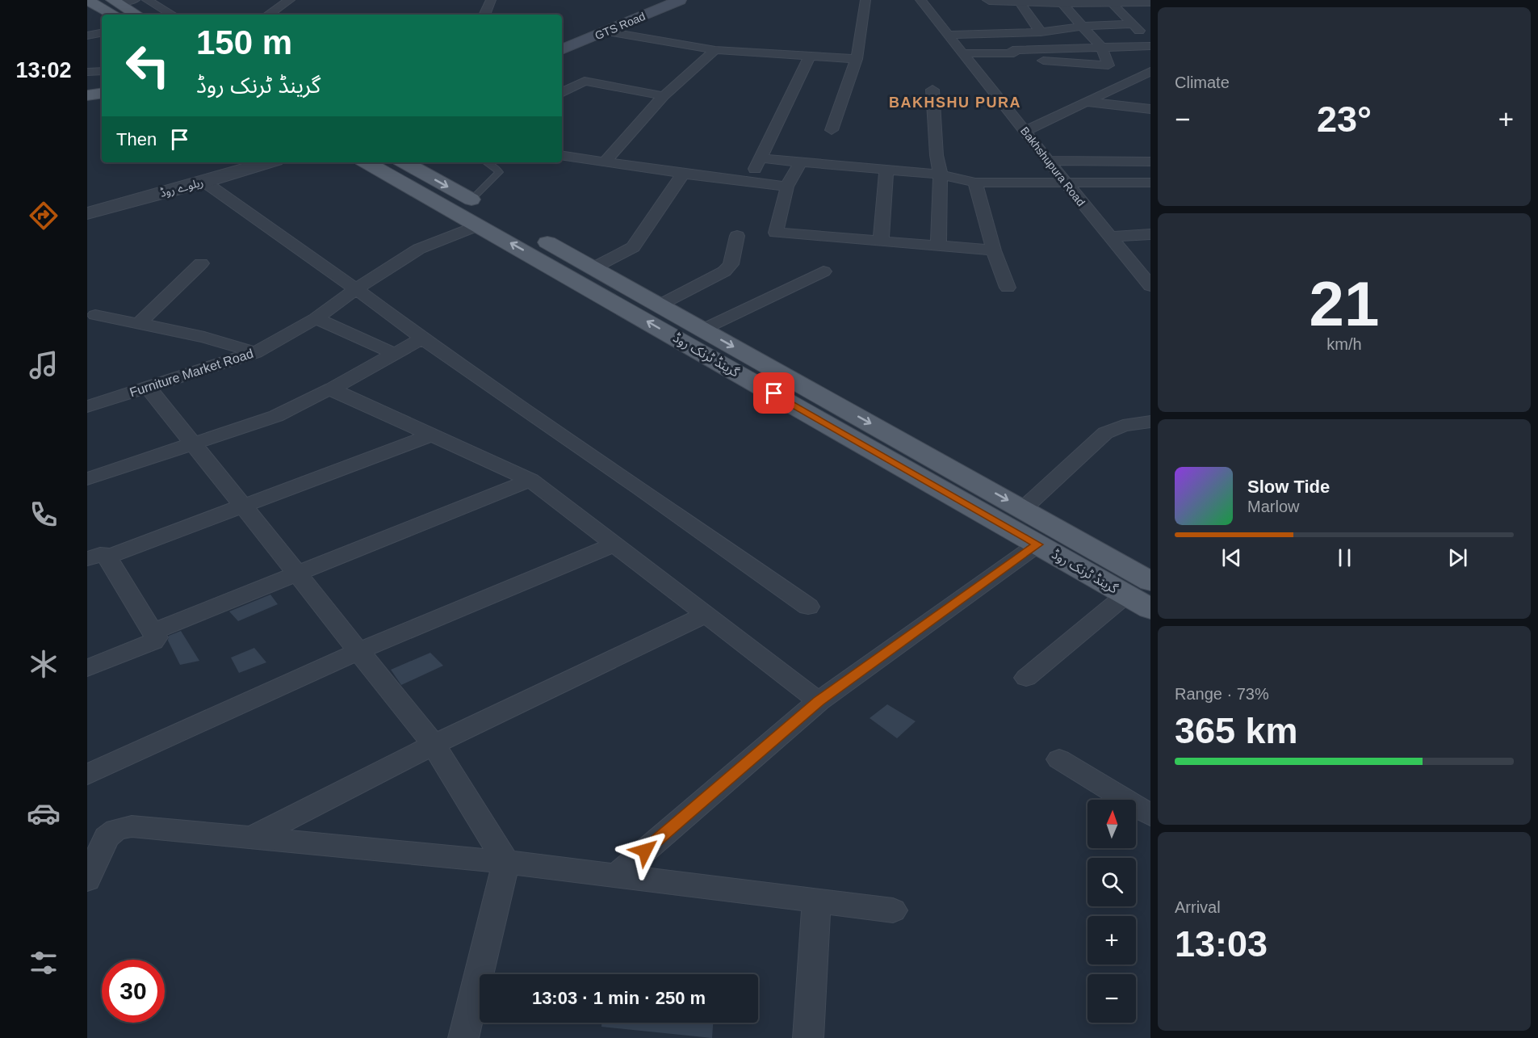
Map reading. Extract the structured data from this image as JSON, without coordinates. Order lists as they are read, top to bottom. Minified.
{"streets":{"main road":["GTS Road","گرینڈ ٹرنک روڈ"],"street":["Bakhshupura Road","ریلوے روڈ","Furniture Market Road"]},"crossings":[["گرینڈ ٹرنک روڈ","Furniture Market Road"]],"districts":["BAKHSHU PURA"],"north":"top","page":{"tabs":"13:02","tile":["Climate",["21","km/h"],["Range · 73%","365 km"],["Arrival","13:03"]],"turn":["150 m","گرینڈ ٹرنک روڈ"],"heat":["−","23°","+"],"then":"Then","song":["Slow Tide","Marlow"],"map_buttons":["+","−"],"limit":"30","trip":"13:03 · 1 min · 250 m"}}
